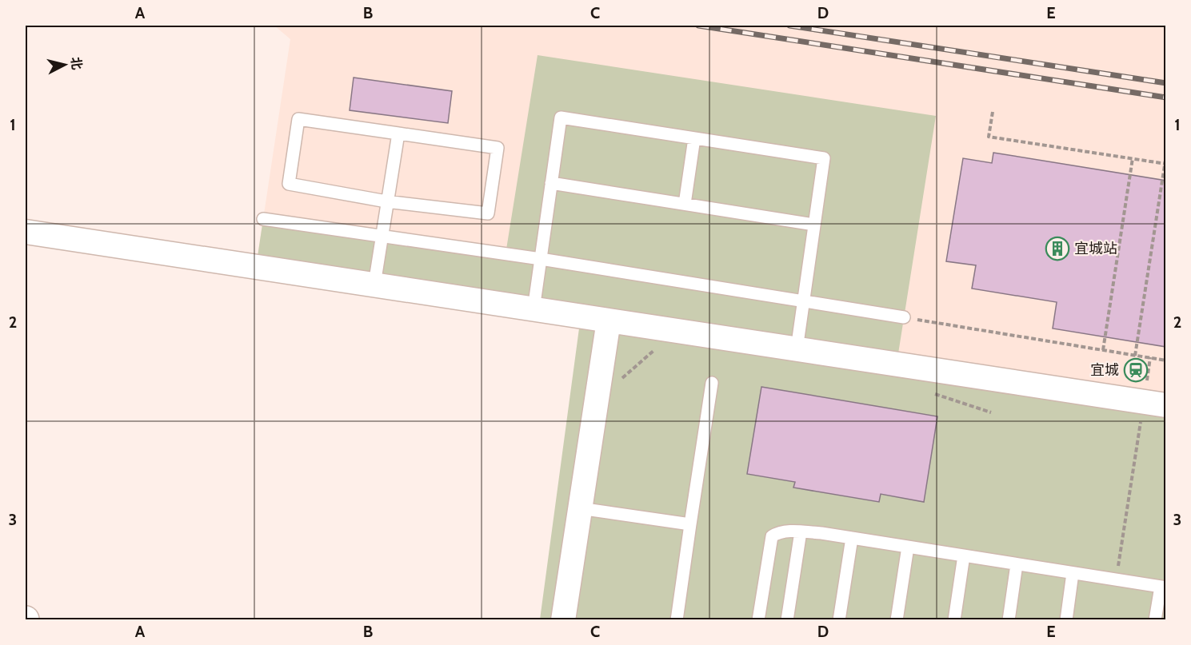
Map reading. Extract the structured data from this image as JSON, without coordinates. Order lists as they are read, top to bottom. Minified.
{"places":{"building":["宜城站"],"station":["宜城"]},"north":"right","grid":{"columns":["A","B","C","D","E"],"rows":["1","2","3"]}}
